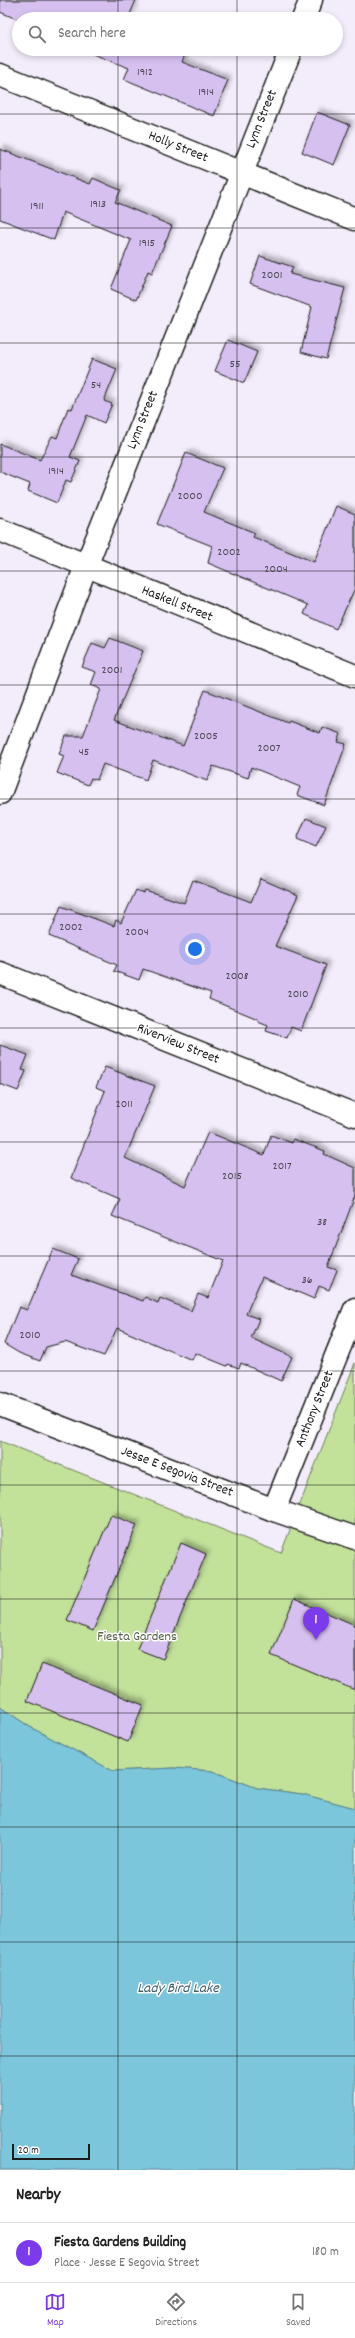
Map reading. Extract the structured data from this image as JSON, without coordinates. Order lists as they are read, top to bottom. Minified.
{"streets":{"street":["Lynn Street","Holly Street","Haskell Street","Riverview Street","Anthony Street","Jesse E Segovia Street"]},"crossings":[["Lynn Street","Holly Street"],["Lynn Street","Haskell Street"],["Anthony Street","Jesse E Segovia Street"]],"water":["Lady Bird Lake"],"parks":["Fiesta Gardens"],"house_numbers":["1912","1914","1913","1911","1915","2001","55","54","1914","2000","2002","2004","2001","2005","2007","45","2002","2004","2008","2010","2011","2017","2015","38","36","2010"],"scale_bar":"20 m","page":{"search":"Search here","pins":"1","scale":"20 m","heading":"Nearby","list":[{"mark":"1","name":"Fiesta Gardens Building","note":"Place · Jesse E Segovia Street","value":"180 m"}],"nav":["Map","Directions","Saved"]}}
